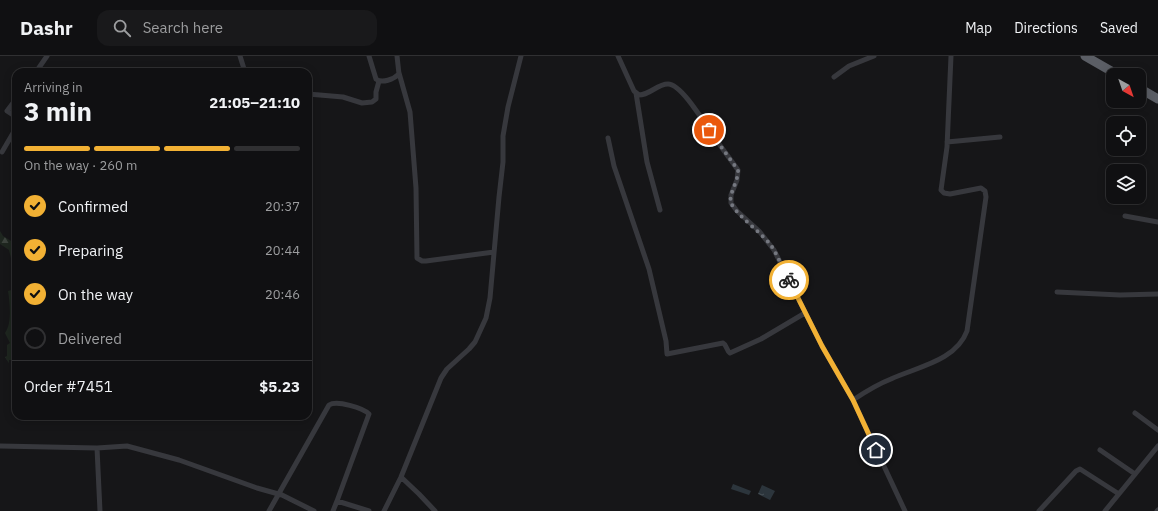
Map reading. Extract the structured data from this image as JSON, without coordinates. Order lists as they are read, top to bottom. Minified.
{"north":"bottom right","page":{"header":"Dashr","search":"Search here","nav":["Map","Directions","Saved"],"heading":["3 min","Arriving in","21:05–21:10"],"panel":["Order #7451","$5.23"],"bar":"On the way · 260 m","list":[["Confirmed","20:37"],["Preparing","20:44"],["On the way","20:46"],"Delivered"]}}
